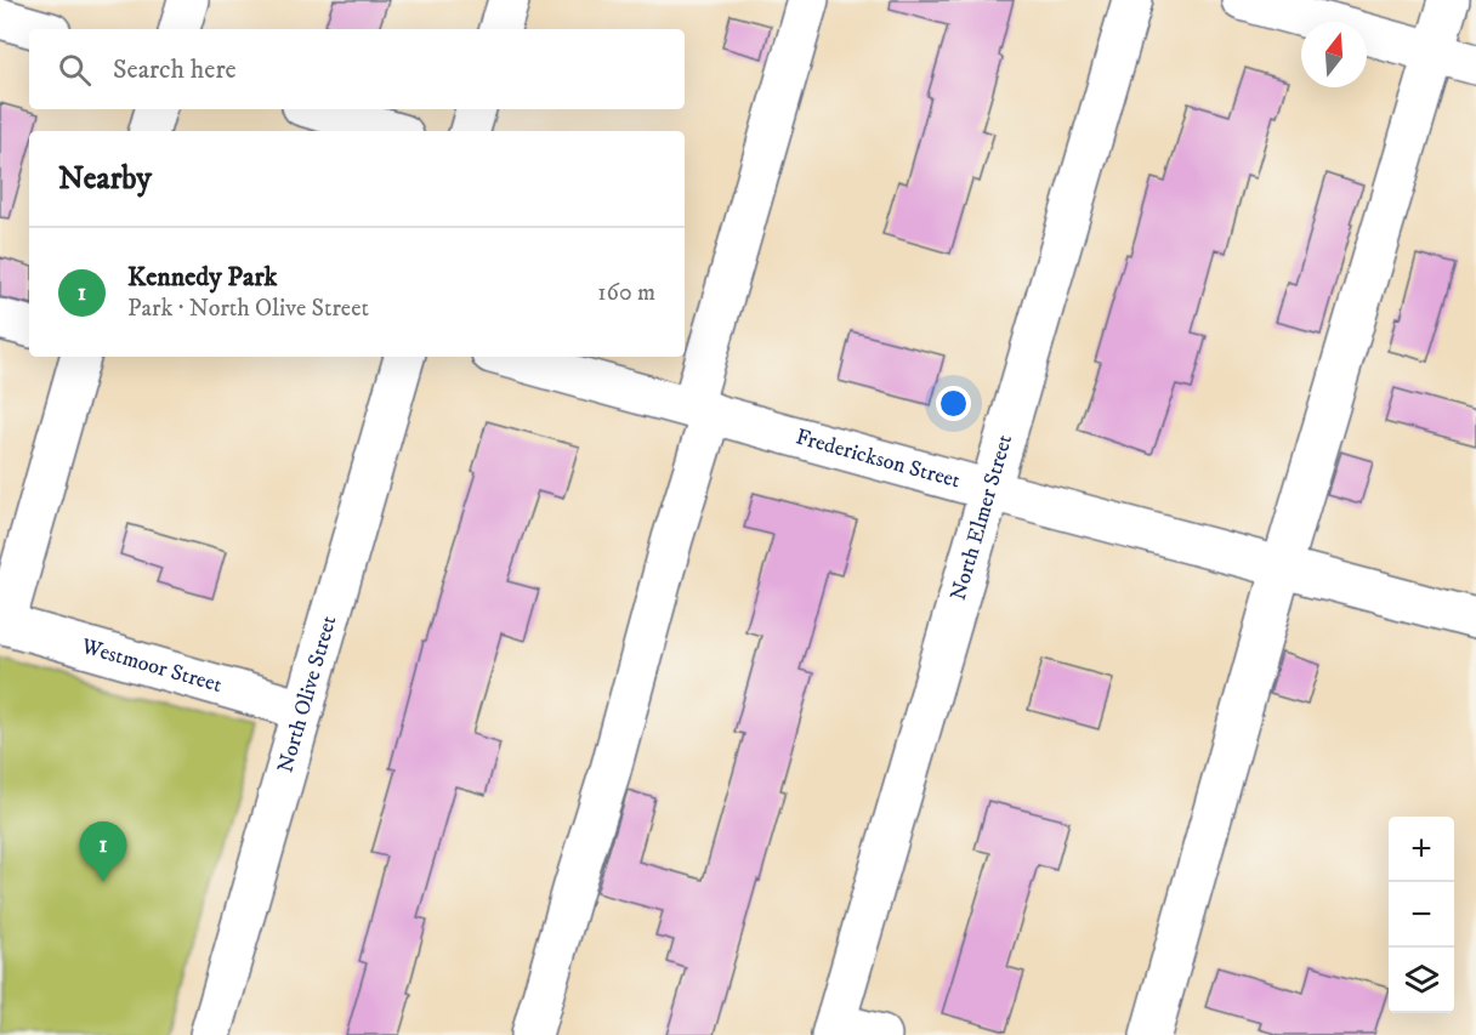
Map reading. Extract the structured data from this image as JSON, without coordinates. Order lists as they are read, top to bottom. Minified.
{"streets":{"street":["Frederickson Street","North Elmer Street","Westmoor Street","North Olive Street"]},"crossings":[["Frederickson Street","North Elmer Street"],["Westmoor Street","North Olive Street"]],"north":"top","page":{"search":"Search here","heading":"Nearby","list":[{"mark":"1","name":"Kennedy Park","note":"Park · North Olive Street","value":"160 m"}],"map_buttons":["+","−"],"pins":"1"}}
